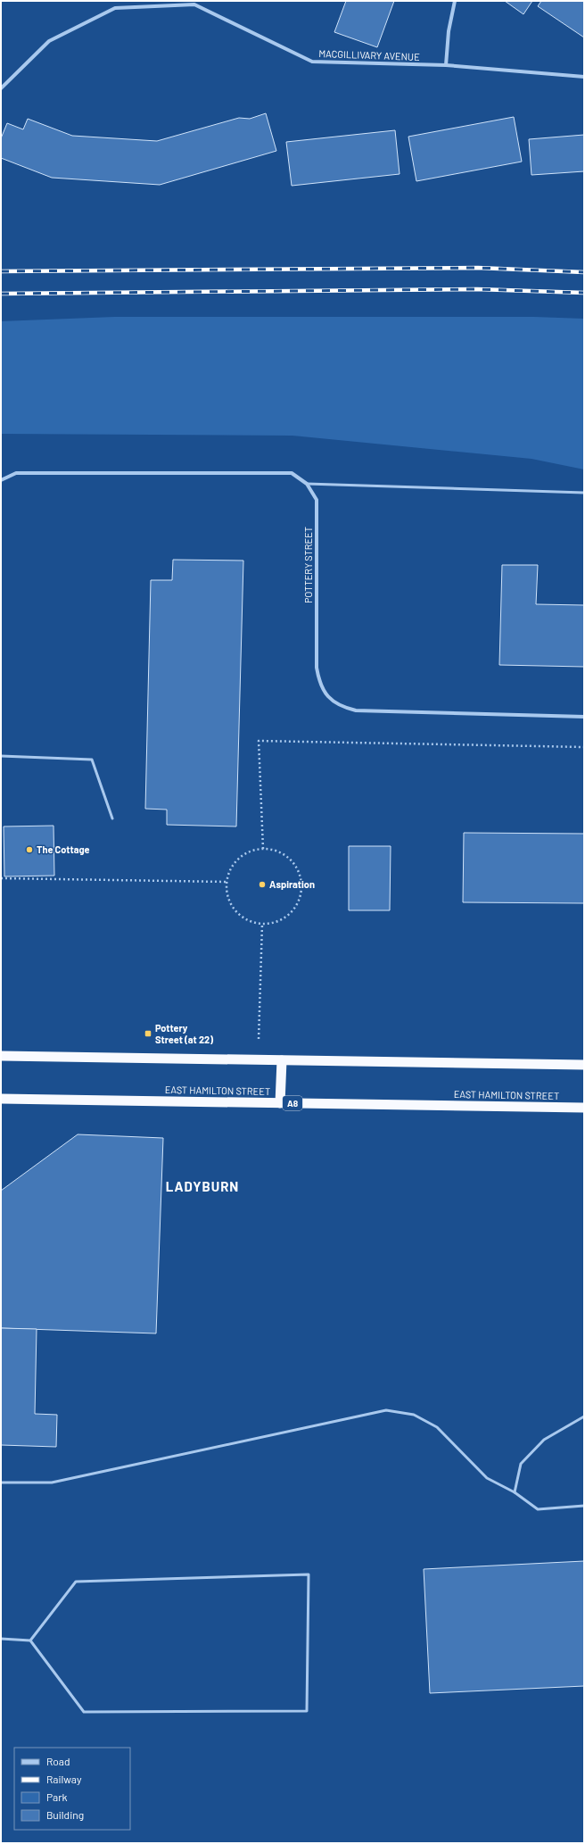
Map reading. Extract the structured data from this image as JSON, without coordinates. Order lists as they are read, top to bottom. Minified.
{"streets":{"highway":["EAST HAMILTON STREET","A8"],"street":["MACGILLIVARY AVENUE","POTTERY STREET"]},"districts":["LADYBURN"],"places":{"other":["The Cottage","Aspiration"],"transit":["Pottery Street (at 22)"]},"legend":["Road","Railway","Park","Building"]}
